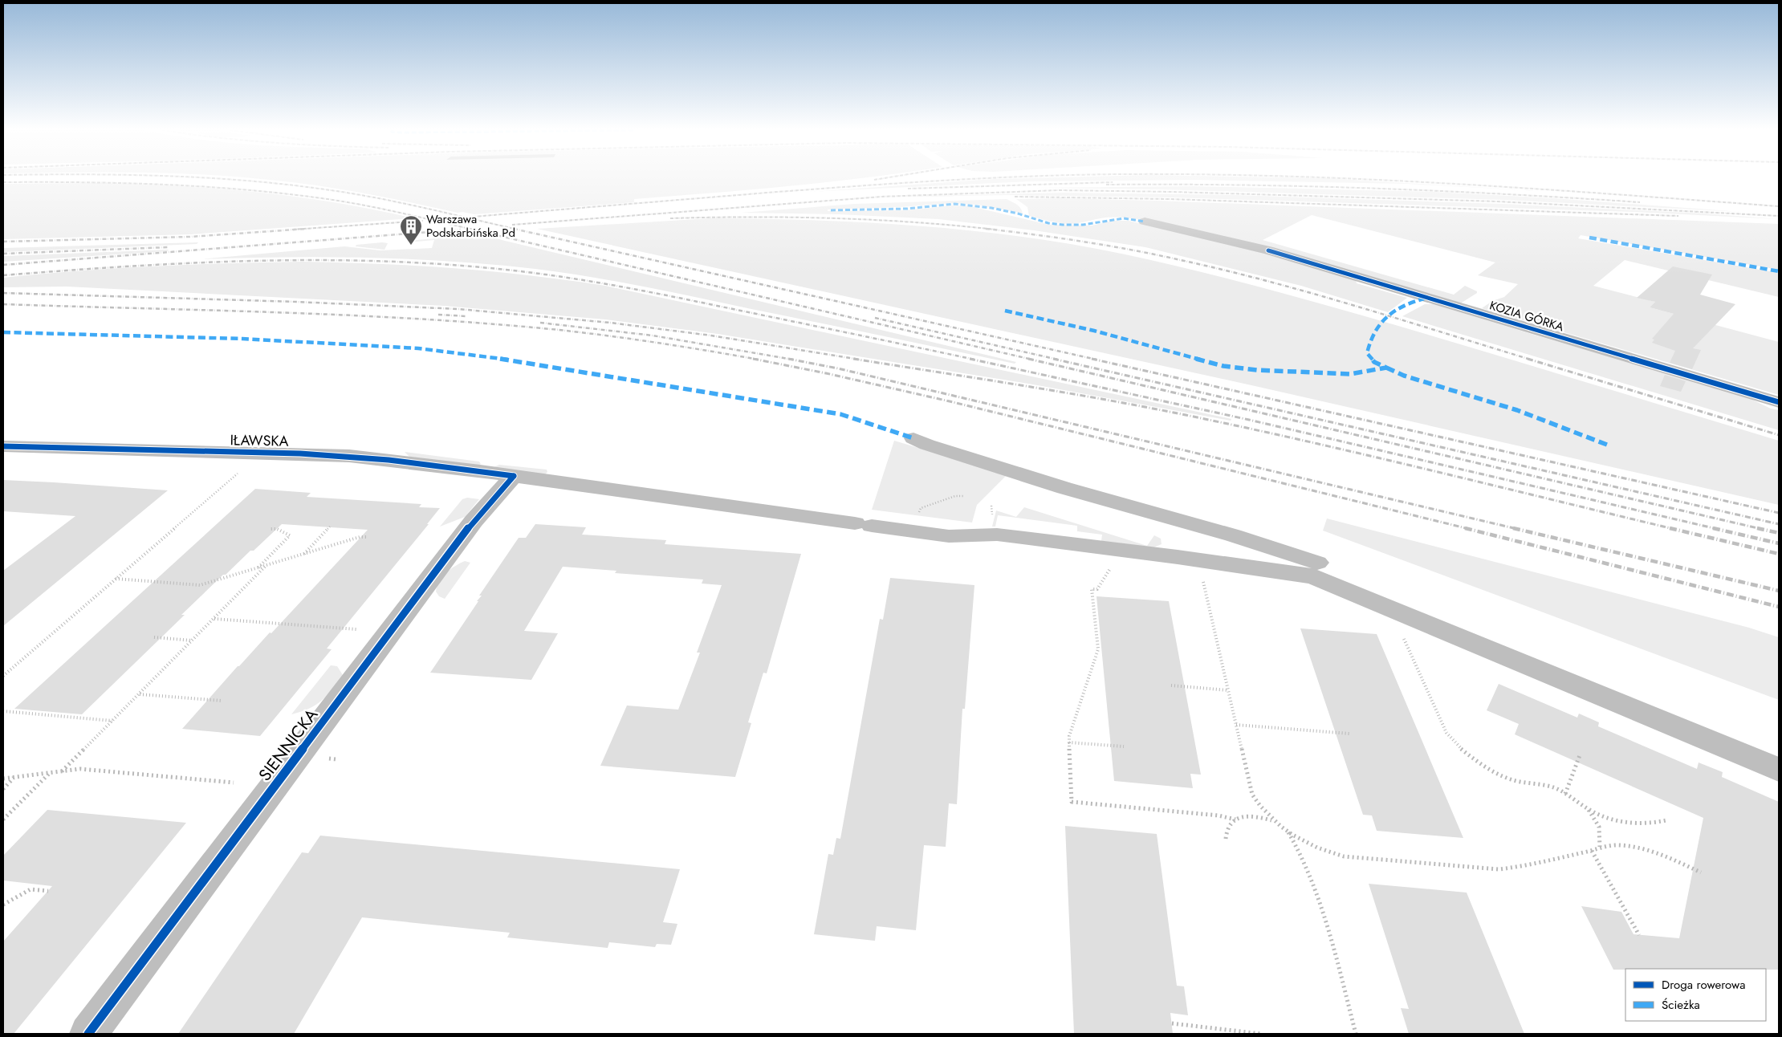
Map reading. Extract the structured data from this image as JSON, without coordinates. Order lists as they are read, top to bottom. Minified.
{"streets":{"street":["KOZIA GÓRKA","IŁAWSKA","SIENNICKA"]},"crossings":[["IŁAWSKA","SIENNICKA"]],"places":{"building":["Warszawa Podskarbińska Pd"]},"legend":["Droga rowerowa","Ścieżka"]}
